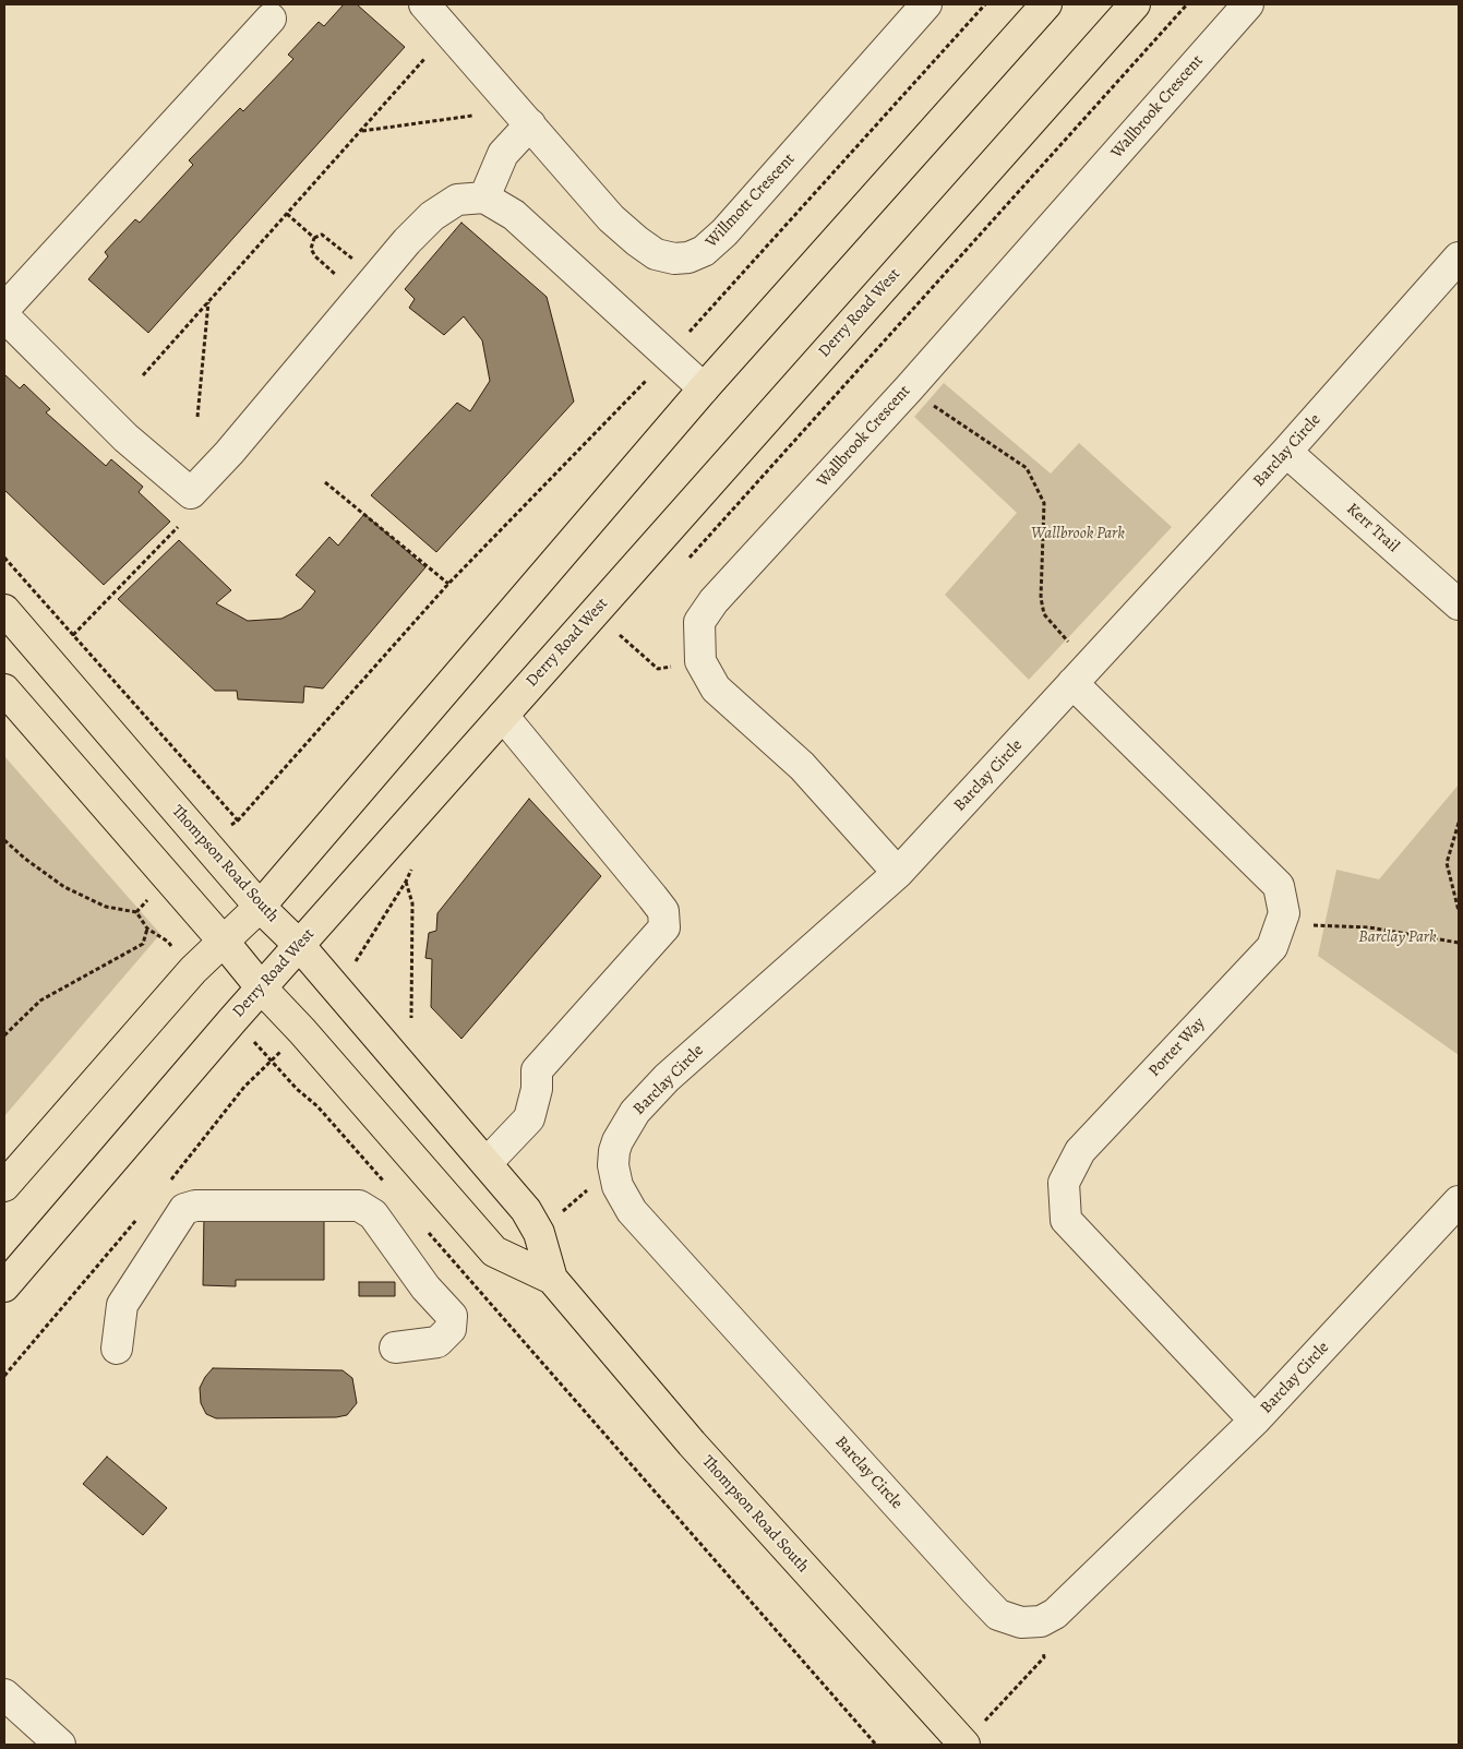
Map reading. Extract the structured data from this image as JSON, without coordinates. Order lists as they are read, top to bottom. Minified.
{"streets":{"main road":["Derry Road West","Thompson Road South"],"street":["Wallbrook Crescent","Willmott Crescent","Barclay Circle","Kerr Trail","Porter Way"]},"crossings":[["Wallbrook Crescent","Barclay Circle"],["Derry Road West","Thompson Road South"],["Barclay Circle","Kerr Trail"],["Barclay Circle","Porter Way"]],"parks":["Wallbrook Park","Barclay Park"]}
